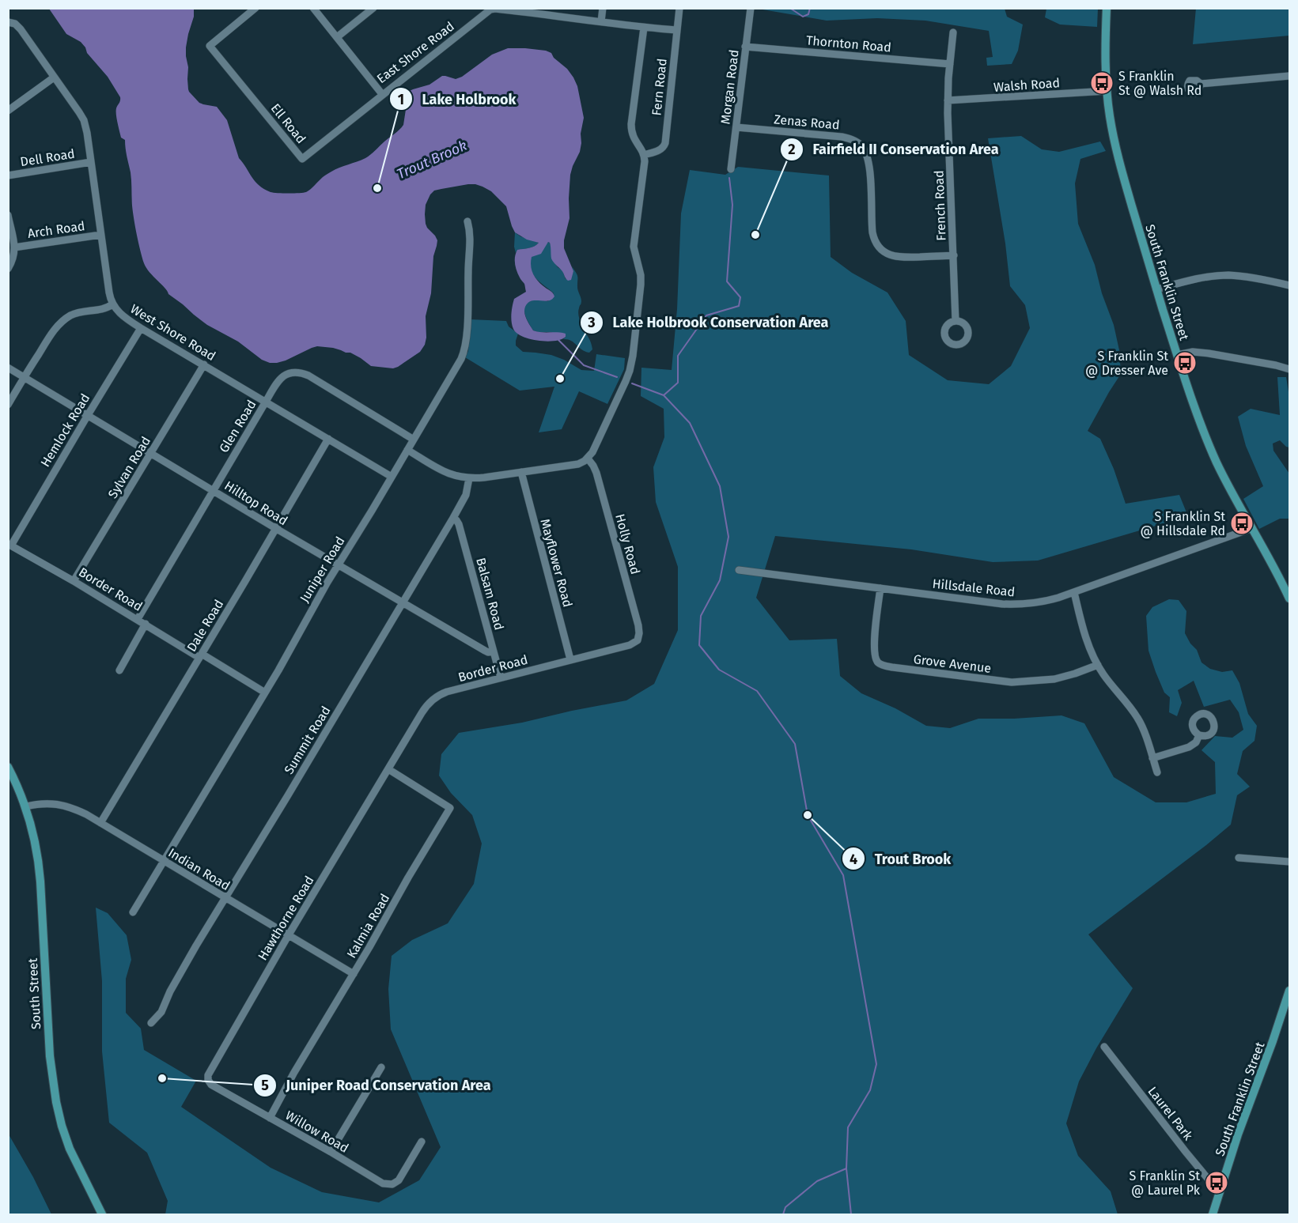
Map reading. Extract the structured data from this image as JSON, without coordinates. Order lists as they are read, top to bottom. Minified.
{"streets":{"main road":["South Franklin Street","South Street"],"street":["Thornton Road","East Shore Road","Walsh Road","Fern Road","Morgan Road","Zenas Road","Ell Road","Dell Road","French Road","Arch Road","West Shore Road","Glen Road","Hemlock Road","Sylvan Road","Hilltop Road","Holly Road","Mayflower Road","Juniper Road","Hillsdale Road","Border Road","Balsam Road","Dale Road","Grove Avenue","Summit Road","Indian Road","Hawthorne Road","Kalmia Road","Laurel Park","Willow Road"]},"crossings":[["Thornton Road","Morgan Road"],["Thornton Road","French Road"],["East Shore Road","Fern Road"],["East Shore Road","Ell Road"],["Walsh Road","French Road"],["Walsh Road","South Franklin Street"],["Morgan Road","Zenas Road"],["Zenas Road","French Road"],["Dell Road","West Shore Road"],["Arch Road","West Shore Road"],["South Franklin Street","Hillsdale Road"],["South Franklin Street","Laurel Park"],["West Shore Road","Glen Road"],["West Shore Road","Hemlock Road"],["West Shore Road","Sylvan Road"],["West Shore Road","Juniper Road"],["West Shore Road","Dale Road"],["Glen Road","Hilltop Road"],["Glen Road","Juniper Road"],["Glen Road","Border Road"],["Hemlock Road","Hilltop Road"],["Hemlock Road","Border Road"],["Sylvan Road","Hilltop Road"],["Sylvan Road","Border Road"],["Hilltop Road","Juniper Road"],["Hilltop Road","Balsam Road"],["Hilltop Road","Dale Road"],["Hilltop Road","Summit Road"],["Holly Road","Border Road"],["Mayflower Road","Border Road"],["Juniper Road","Border Road"],["Juniper Road","Indian Road"],["Hillsdale Road","Grove Avenue"],["Border Road","Balsam Road"],["Border Road","Dale Road"],["Border Road","Hawthorne Road"],["Border Road","Kalmia Road"],["Balsam Road","Summit Road"],["Dale Road","Indian Road"],["Summit Road","Indian Road"],["Indian Road","Hawthorne Road"],["Indian Road","Kalmia Road"],["Indian Road","South Street"],["Hawthorne Road","Kalmia Road"],["Hawthorne Road","Willow Road"],["Kalmia Road","Willow Road"]],"water":["Trout Brook"],"places":{"bus stop":["S Franklin St @ Walsh Rd","S Franklin St @ Dresser Ave","S Franklin St @ Hillsdale Rd","S Franklin St @ Laurel Pk"],"other":["Lake Holbrook","Fairfield II Conservation Area","Lake Holbrook Conservation Area","Trout Brook","Juniper Road Conservation Area"]}}
